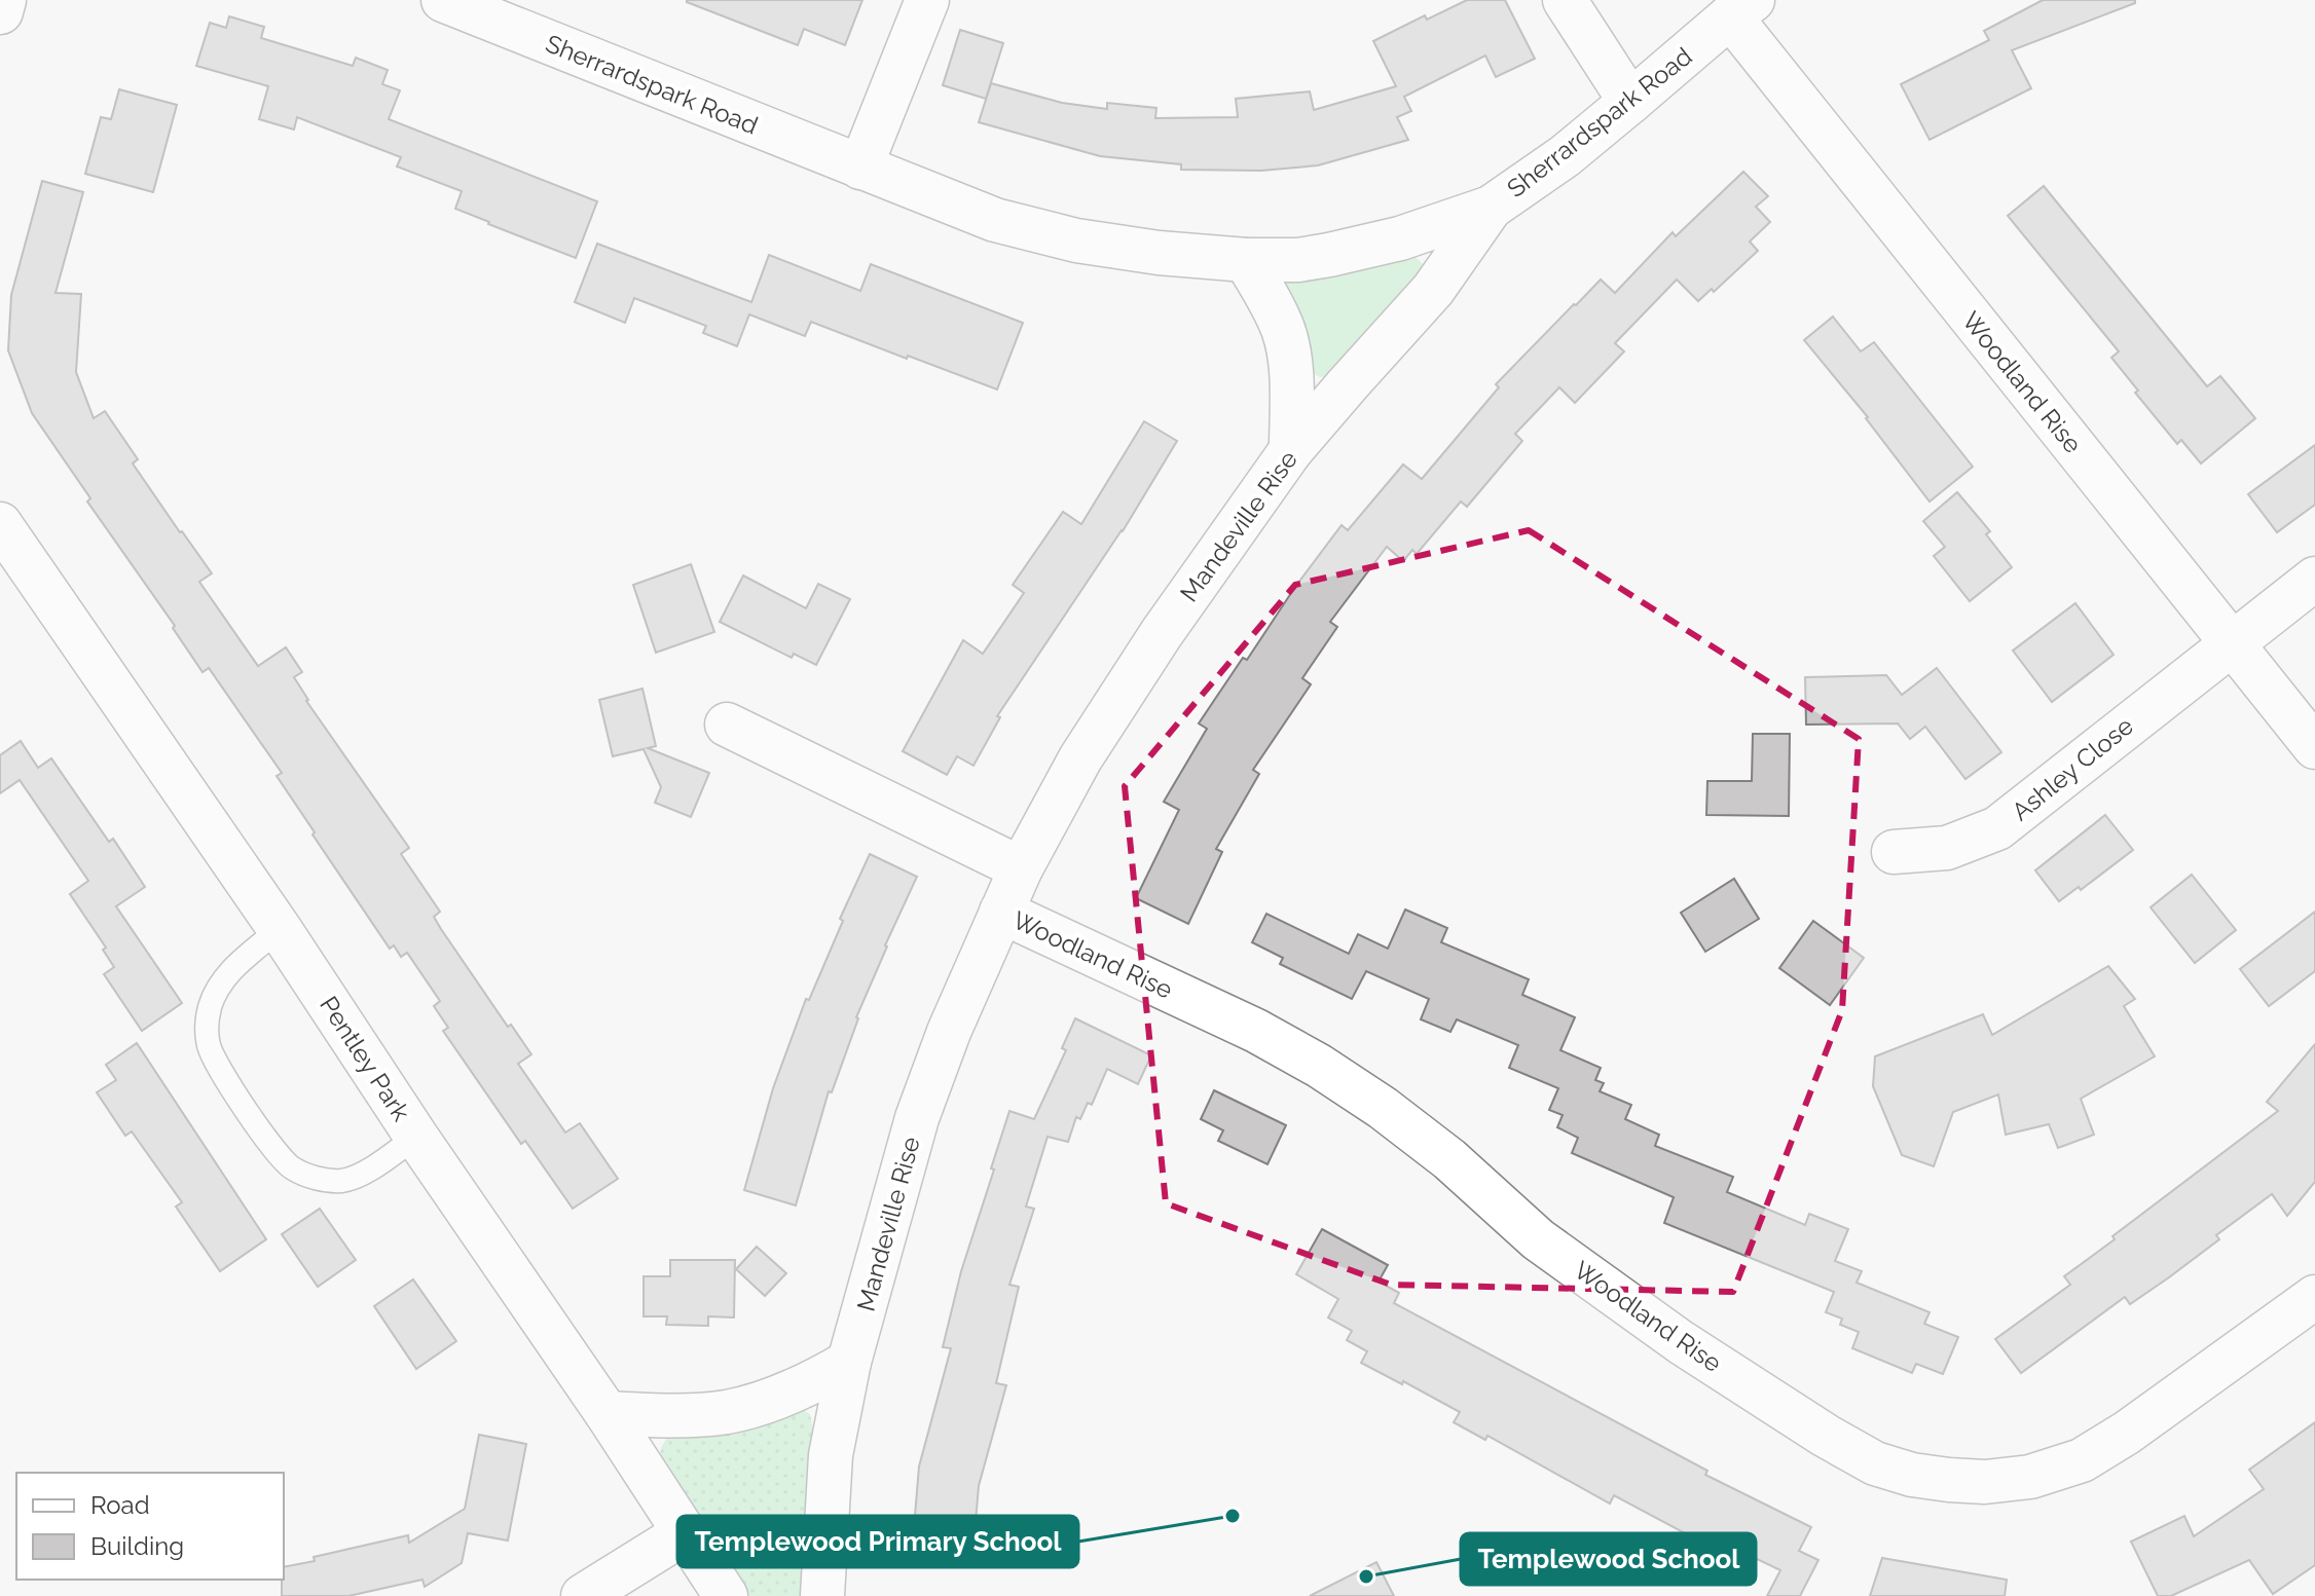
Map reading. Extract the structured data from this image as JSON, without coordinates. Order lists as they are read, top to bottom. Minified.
{"streets":{"street":["Sherrardspark Road","Woodland Rise","Mandeville Rise","Ashley Close","Pentley Park"]},"crossings":[["Sherrardspark Road","Woodland Rise"],["Sherrardspark Road","Mandeville Rise"],["Woodland Rise","Mandeville Rise"],["Woodland Rise","Ashley Close"]],"places":["Templewood Primary School","Templewood School"],"legend":["Road","Building"]}
